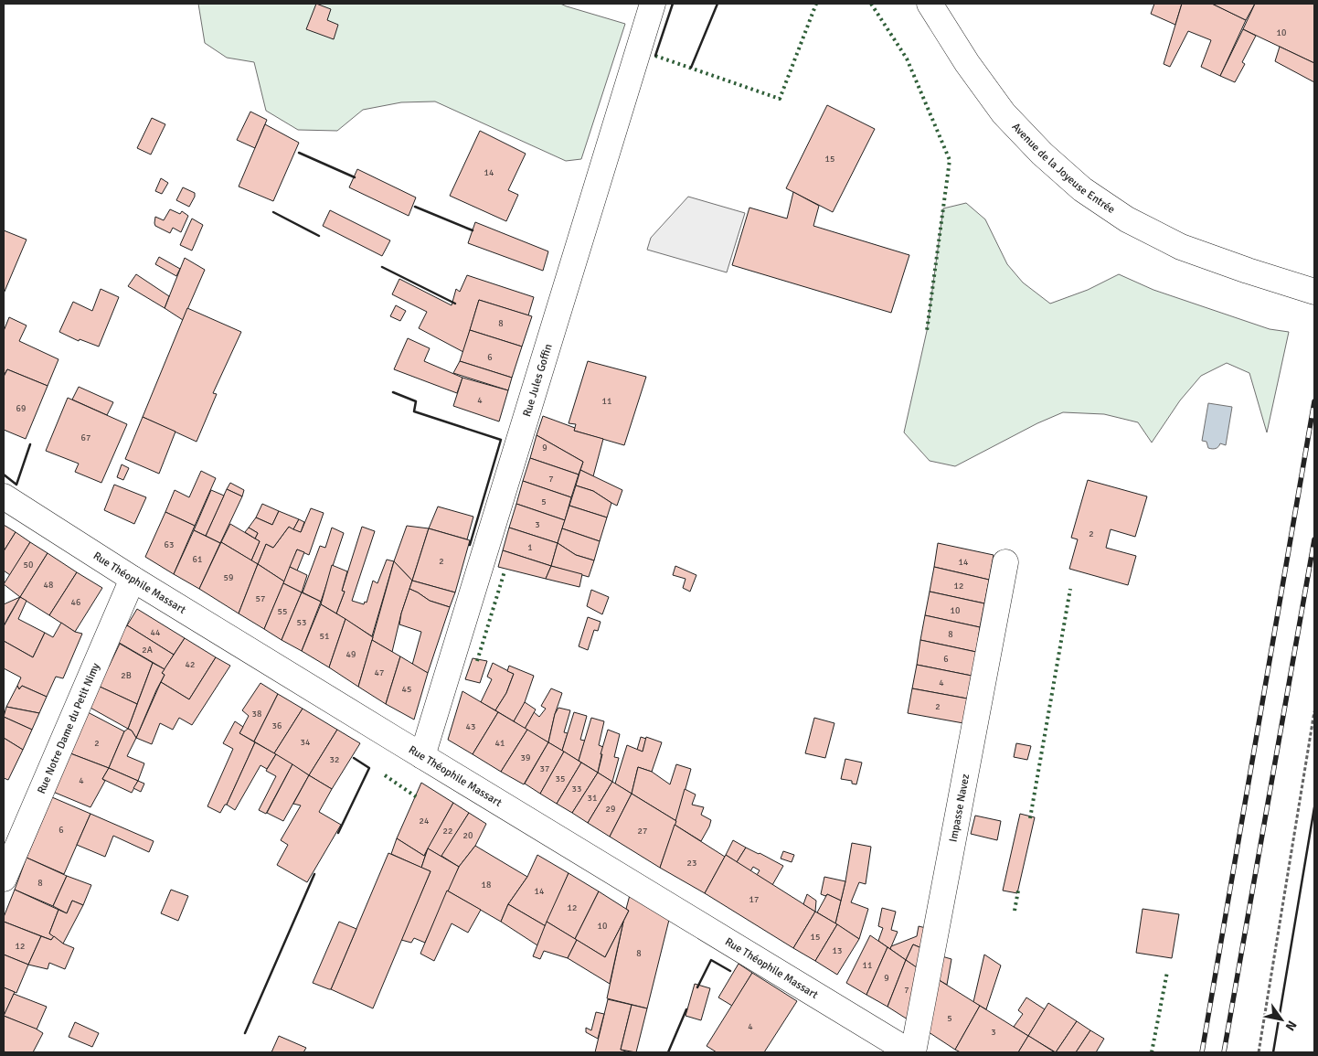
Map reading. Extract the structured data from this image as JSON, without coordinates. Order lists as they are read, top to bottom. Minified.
{"streets":{"street":["Avenue de la Joyeuse Entrée","Rue Jules Goffin","Rue Théophile Massart","Rue Notre Dame du Petit Nimy","Impasse Navez"]},"crossings":[["Rue Jules Goffin","Rue Théophile Massart"],["Rue Théophile Massart","Rue Notre Dame du Petit Nimy"],["Rue Théophile Massart","Impasse Navez"]],"house_numbers":["10","15","14","8","6","4","11","69","67","9","7","5","3","2","63","1","61","2","14","50","59","48","12","57","46","10","55","53","44","8","51","2A","49","6","42","47","2B","4","45","2","38","36","43","34","2","41","39","32","37","35","4","33","31","29","24","6","22","27","20","23","8","18","14","17","12","10","15","12","13","8","11","9","7","5","4","3"],"north":"bottom right"}
